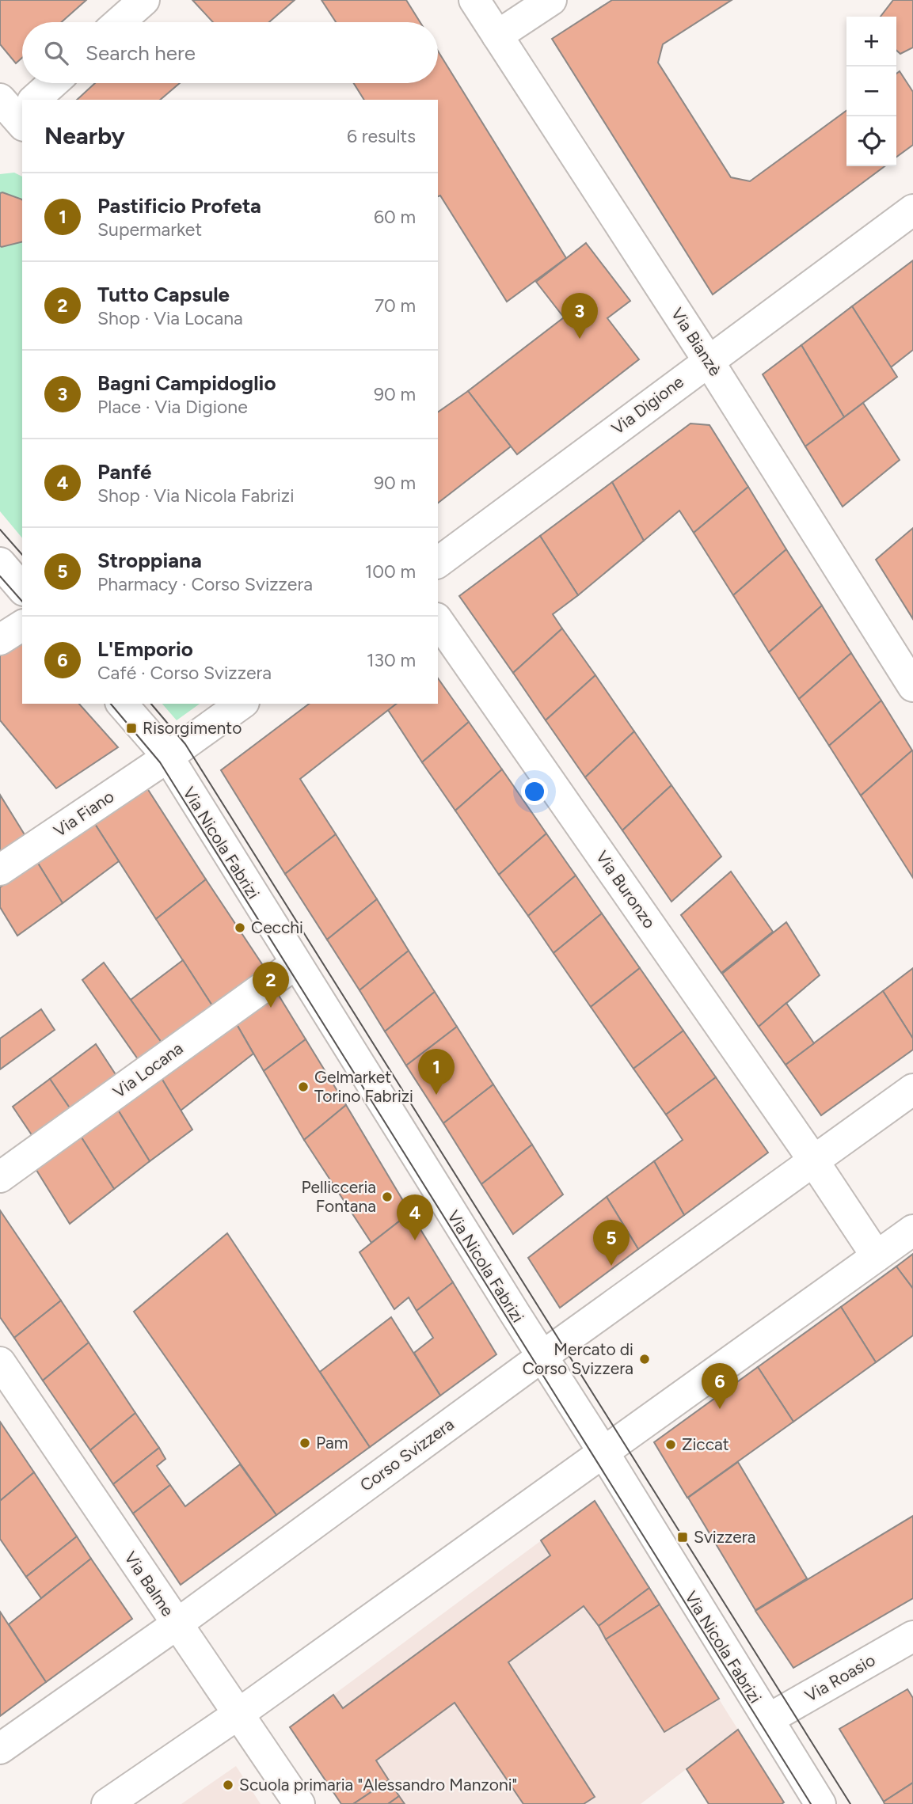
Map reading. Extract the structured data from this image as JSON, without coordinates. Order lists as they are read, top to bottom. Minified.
{"streets":{"street":["Via Bianzè","Via Digione","Via Fiano","Via Nicola Fabrizi","Via Buronzo","Via Locana","Corso Svizzera","Via Balme","Via Roasio"]},"crossings":[["Via Bianzè","Via Digione"],["Via Fiano","Via Nicola Fabrizi"],["Via Nicola Fabrizi","Via Locana"],["Via Nicola Fabrizi","Corso Svizzera"],["Via Nicola Fabrizi","Via Roasio"],["Via Buronzo","Corso Svizzera"],["Corso Svizzera","Via Balme"]],"places":{"transit":["Risorgimento","Svizzera"],"other":["Cecchi","Gelmarket Torino Fabrizi","Pellicceria Fontana","Mercato di Corso Svizzera","Pam","Ziccat","Scuola primaria \"Alessandro Manzoni\""]},"page":{"map_buttons":["+","−"],"search":"Search here","heading":["Nearby","6 results"],"list":[{"mark":"1","name":"Pastificio Profeta","note":"Supermarket","value":"60 m"},{"mark":"2","name":"Tutto Capsule","note":"Shop · Via Locana","value":"70 m"},{"mark":"3","name":"Bagni Campidoglio","note":"Place · Via Digione","value":"90 m"},{"mark":"4","name":"Panfé","note":"Shop · Via Nicola Fabrizi","value":"90 m"},{"mark":"5","name":"Stroppiana","note":"Pharmacy · Corso Svizzera","value":"100 m"},{"mark":"6","name":"L'Emporio","note":"Café · Corso Svizzera","value":"130 m"}],"pins":["3","2","1","4","5","6"]}}
